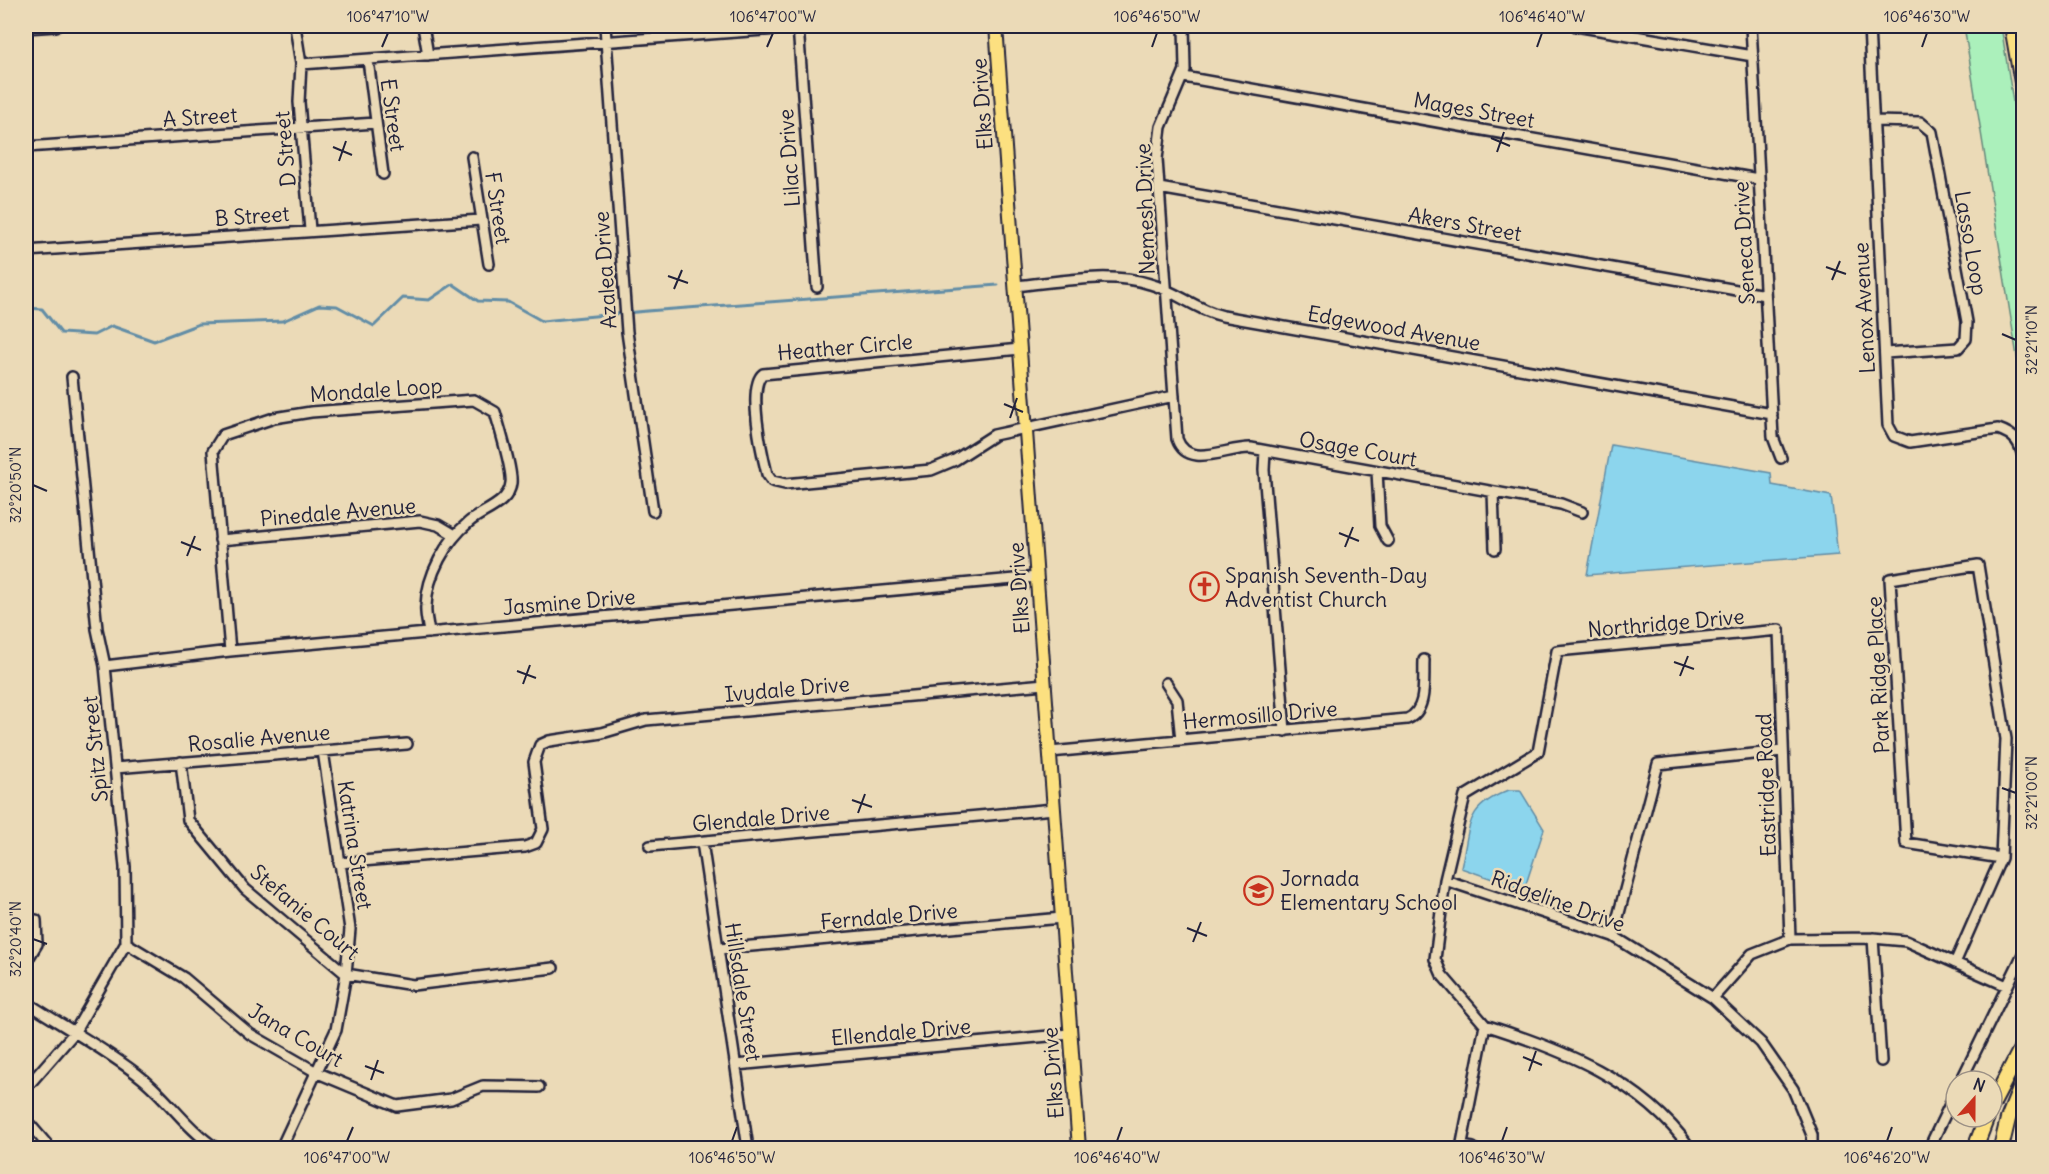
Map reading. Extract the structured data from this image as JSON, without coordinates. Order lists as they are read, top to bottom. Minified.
{"streets":{"main road":["Elks Drive"],"street":["Mages Street","E Street","A Street","D Street","Lilac Drive","F Street","Nemesh Drive","B Street","Akers Street","Seneca Drive","Lasso Loop","Azalea Drive","Lenox Avenue","Edgewood Avenue","Heather Circle","Mondale Loop","Osage Court","Pinedale Avenue","Jasmine Drive","Northridge Drive","Park Ridge Place","Ivydale Drive","Hermosillo Drive","Rosalie Avenue","Spitz Street","Eastridge Road","Glendale Drive","Katrina Street","Ridgeline Drive","Stefanie Court","Ferndale Drive","Hillsdale Street","Ellendale Drive","Jana Court"]},"crossings":[["Elks Drive","Edgewood Avenue"],["Elks Drive","Heather Circle"],["Elks Drive","Jasmine Drive"],["Elks Drive","Ivydale Drive"],["Elks Drive","Hermosillo Drive"],["Elks Drive","Glendale Drive"],["Elks Drive","Ferndale Drive"],["Elks Drive","Ellendale Drive"],["Mages Street","Nemesh Drive"],["Mages Street","Seneca Drive"],["E Street","A Street"],["A Street","D Street"],["D Street","B Street"],["F Street","B Street"],["Nemesh Drive","Akers Street"],["Nemesh Drive","Edgewood Avenue"],["Nemesh Drive","Heather Circle"],["Nemesh Drive","Osage Court"],["Akers Street","Seneca Drive"],["Seneca Drive","Edgewood Avenue"],["Lasso Loop","Lenox Avenue"],["Heather Circle","Osage Court"],["Mondale Loop","Pinedale Avenue"],["Mondale Loop","Jasmine Drive"],["Jasmine Drive","Spitz Street"],["Northridge Drive","Eastridge Road"],["Northridge Drive","Ridgeline Drive"],["Rosalie Avenue","Spitz Street"],["Rosalie Avenue","Katrina Street"],["Rosalie Avenue","Stefanie Court"],["Spitz Street","Jana Court"],["Glendale Drive","Hillsdale Street"],["Katrina Street","Stefanie Court"],["Katrina Street","Jana Court"],["Ferndale Drive","Hillsdale Street"],["Hillsdale Street","Ellendale Drive"]],"places":{"church":["Spanish Seventh-Day Adventist Church"],"school or university":["Jornada Elementary School"]},"north":"top","coordinates":["106°47'10\"W","106°47'00\"W","106°46'50\"W","106°46'40\"W","106°46'30\"W","32°21'10\"N","32°20'50\"N","32°21'00\"N","32°20'40\"N","106°46'20\"W"]}
